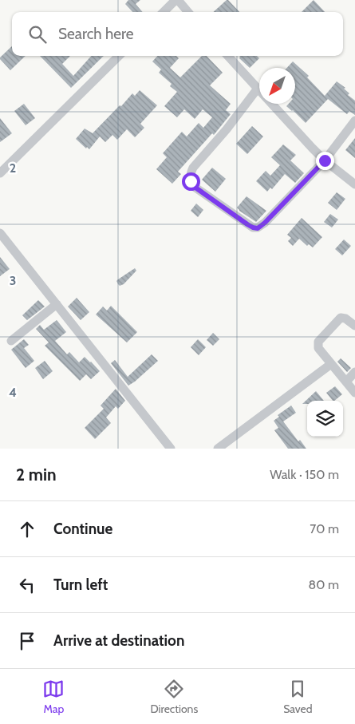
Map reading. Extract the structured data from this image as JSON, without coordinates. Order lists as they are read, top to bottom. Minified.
{"north":"bottom left","page":{"search":"Search here","heading":["2 min","Walk · 150 m"],"list":[["Continue","70 m"],["Turn left","80 m"],"Arrive at destination"],"nav":["Map","Directions","Saved"]},"grid":{"rows":["2","3","4"]}}
